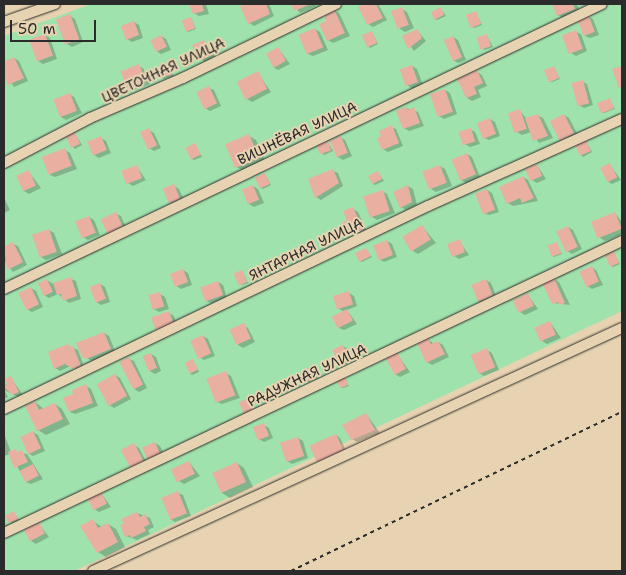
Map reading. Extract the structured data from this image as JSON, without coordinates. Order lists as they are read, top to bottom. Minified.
{"streets":{"street":["ЦВЕТОЧНАЯ УЛИЦА","ВИШНЁВАЯ УЛИЦА","ЯНТАРНАЯ УЛИЦА","РАДУЖНАЯ УЛИЦА"]},"scale_bar":"50 m"}
